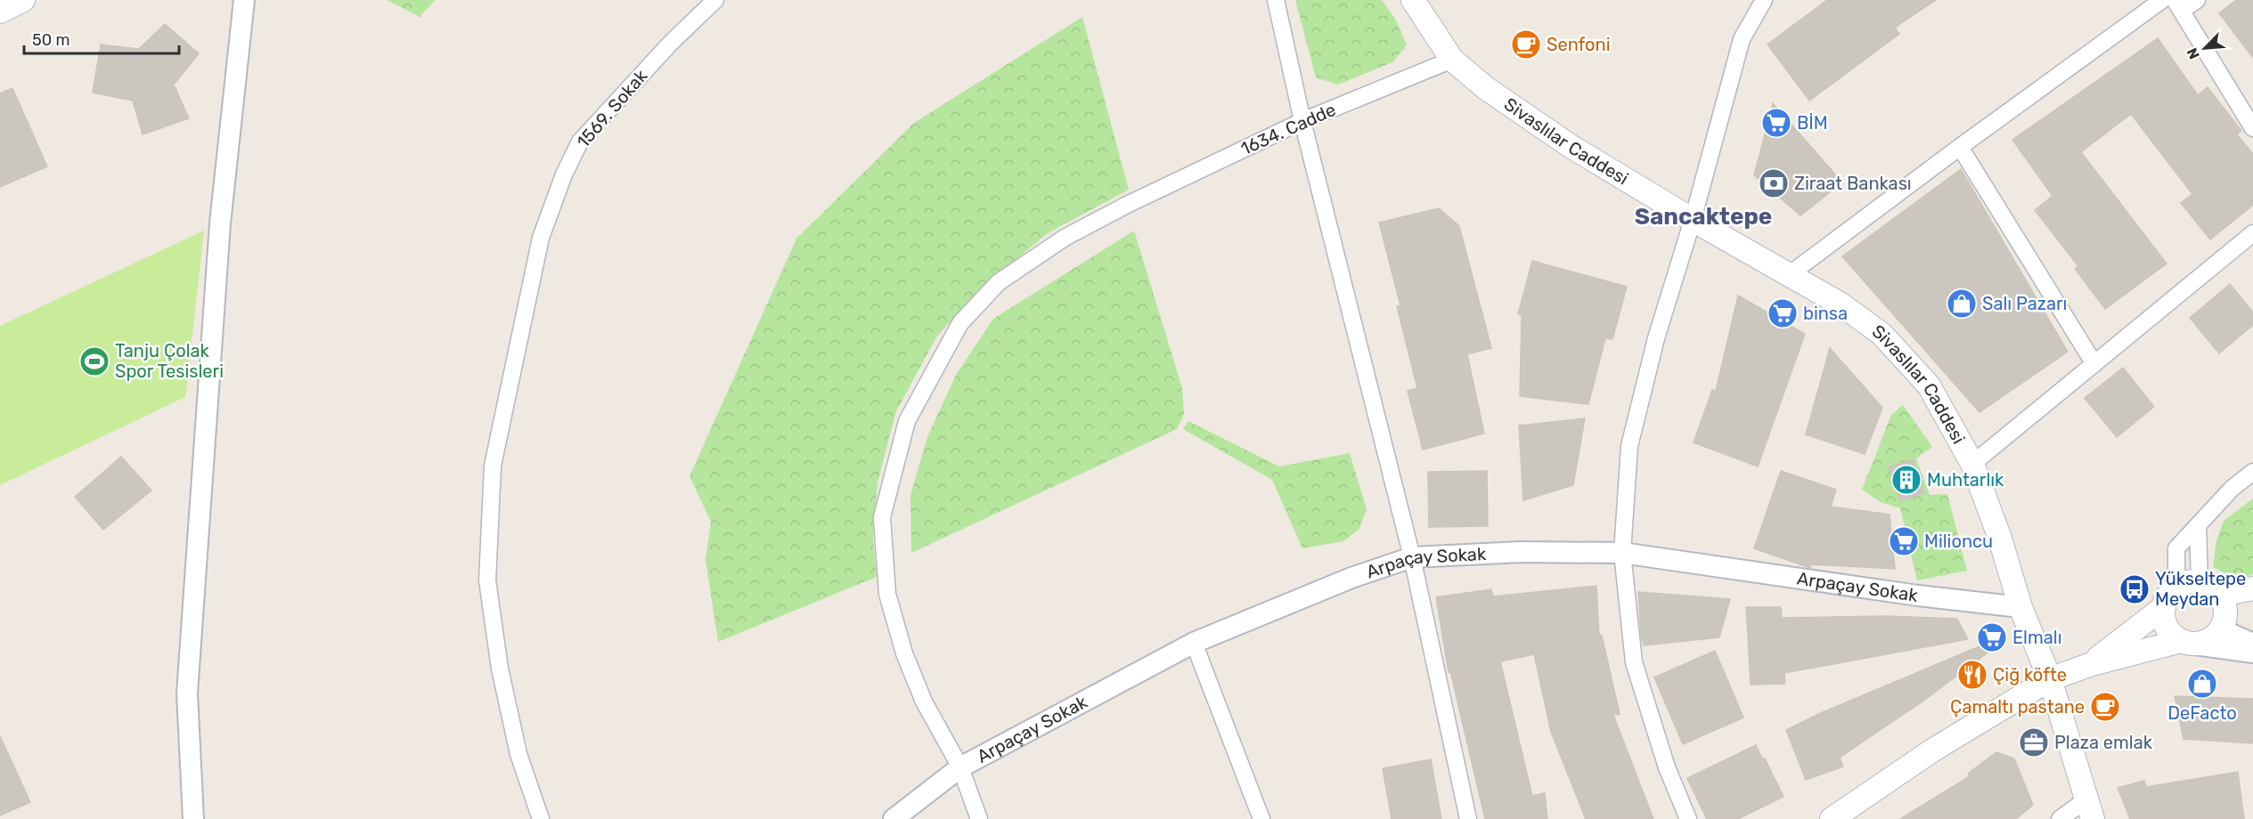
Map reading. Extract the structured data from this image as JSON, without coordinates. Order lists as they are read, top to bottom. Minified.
{"streets":{"main road":["Sivaslılar Caddesi"],"street":["1569. Sokak","1634. Cadde","Arpaçay Sokak"]},"crossings":[["1634. Cadde","Sivaslılar Caddesi"],["1634. Cadde","Arpaçay Sokak"],["Sivaslılar Caddesi","Arpaçay Sokak"]],"districts":["Sancaktepe"],"places":{"cafe":["Senfoni","Çamaltı pastane"],"supermarket":["BİM","binsa","Milioncu","Elmalı"],"bank":["Ziraat Bankası"],"shop":["Salı Pazarı","DeFacto"],"sports":["Tanju Çolak Spor Tesisleri"],"building":["Muhtarlık"],"bus stop":["Yükseltepe Meydan"],"restaurant":["Çiğ köfte"],"office":["Plaza emlak"]},"scale_bar":"50 m","north":"bottom left"}
